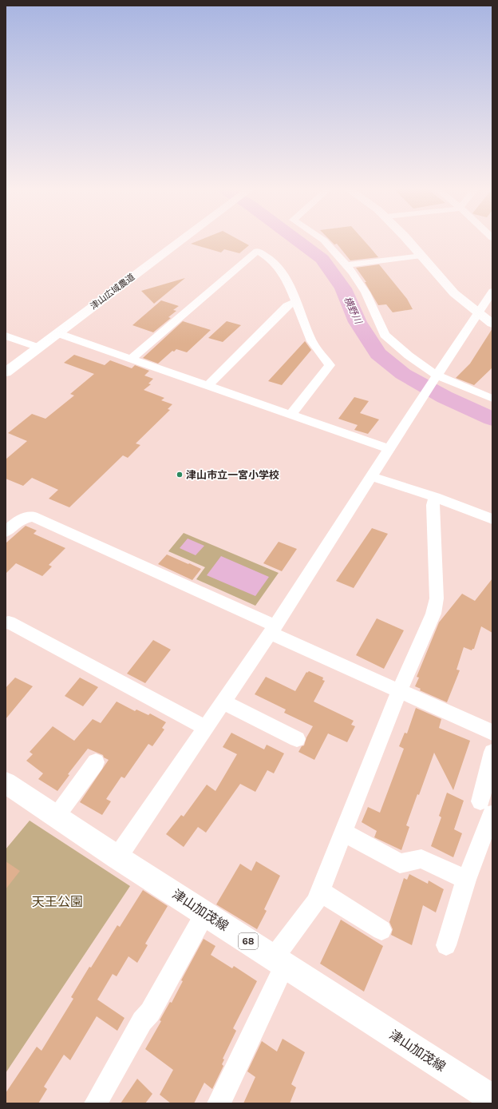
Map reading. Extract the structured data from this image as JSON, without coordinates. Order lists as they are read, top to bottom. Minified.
{"streets":{"main road":["津山広域農道","津山加茂線","68"]},"water":["横野川"],"parks":["天王公園"],"places":["津山市立一宮小学校"]}
